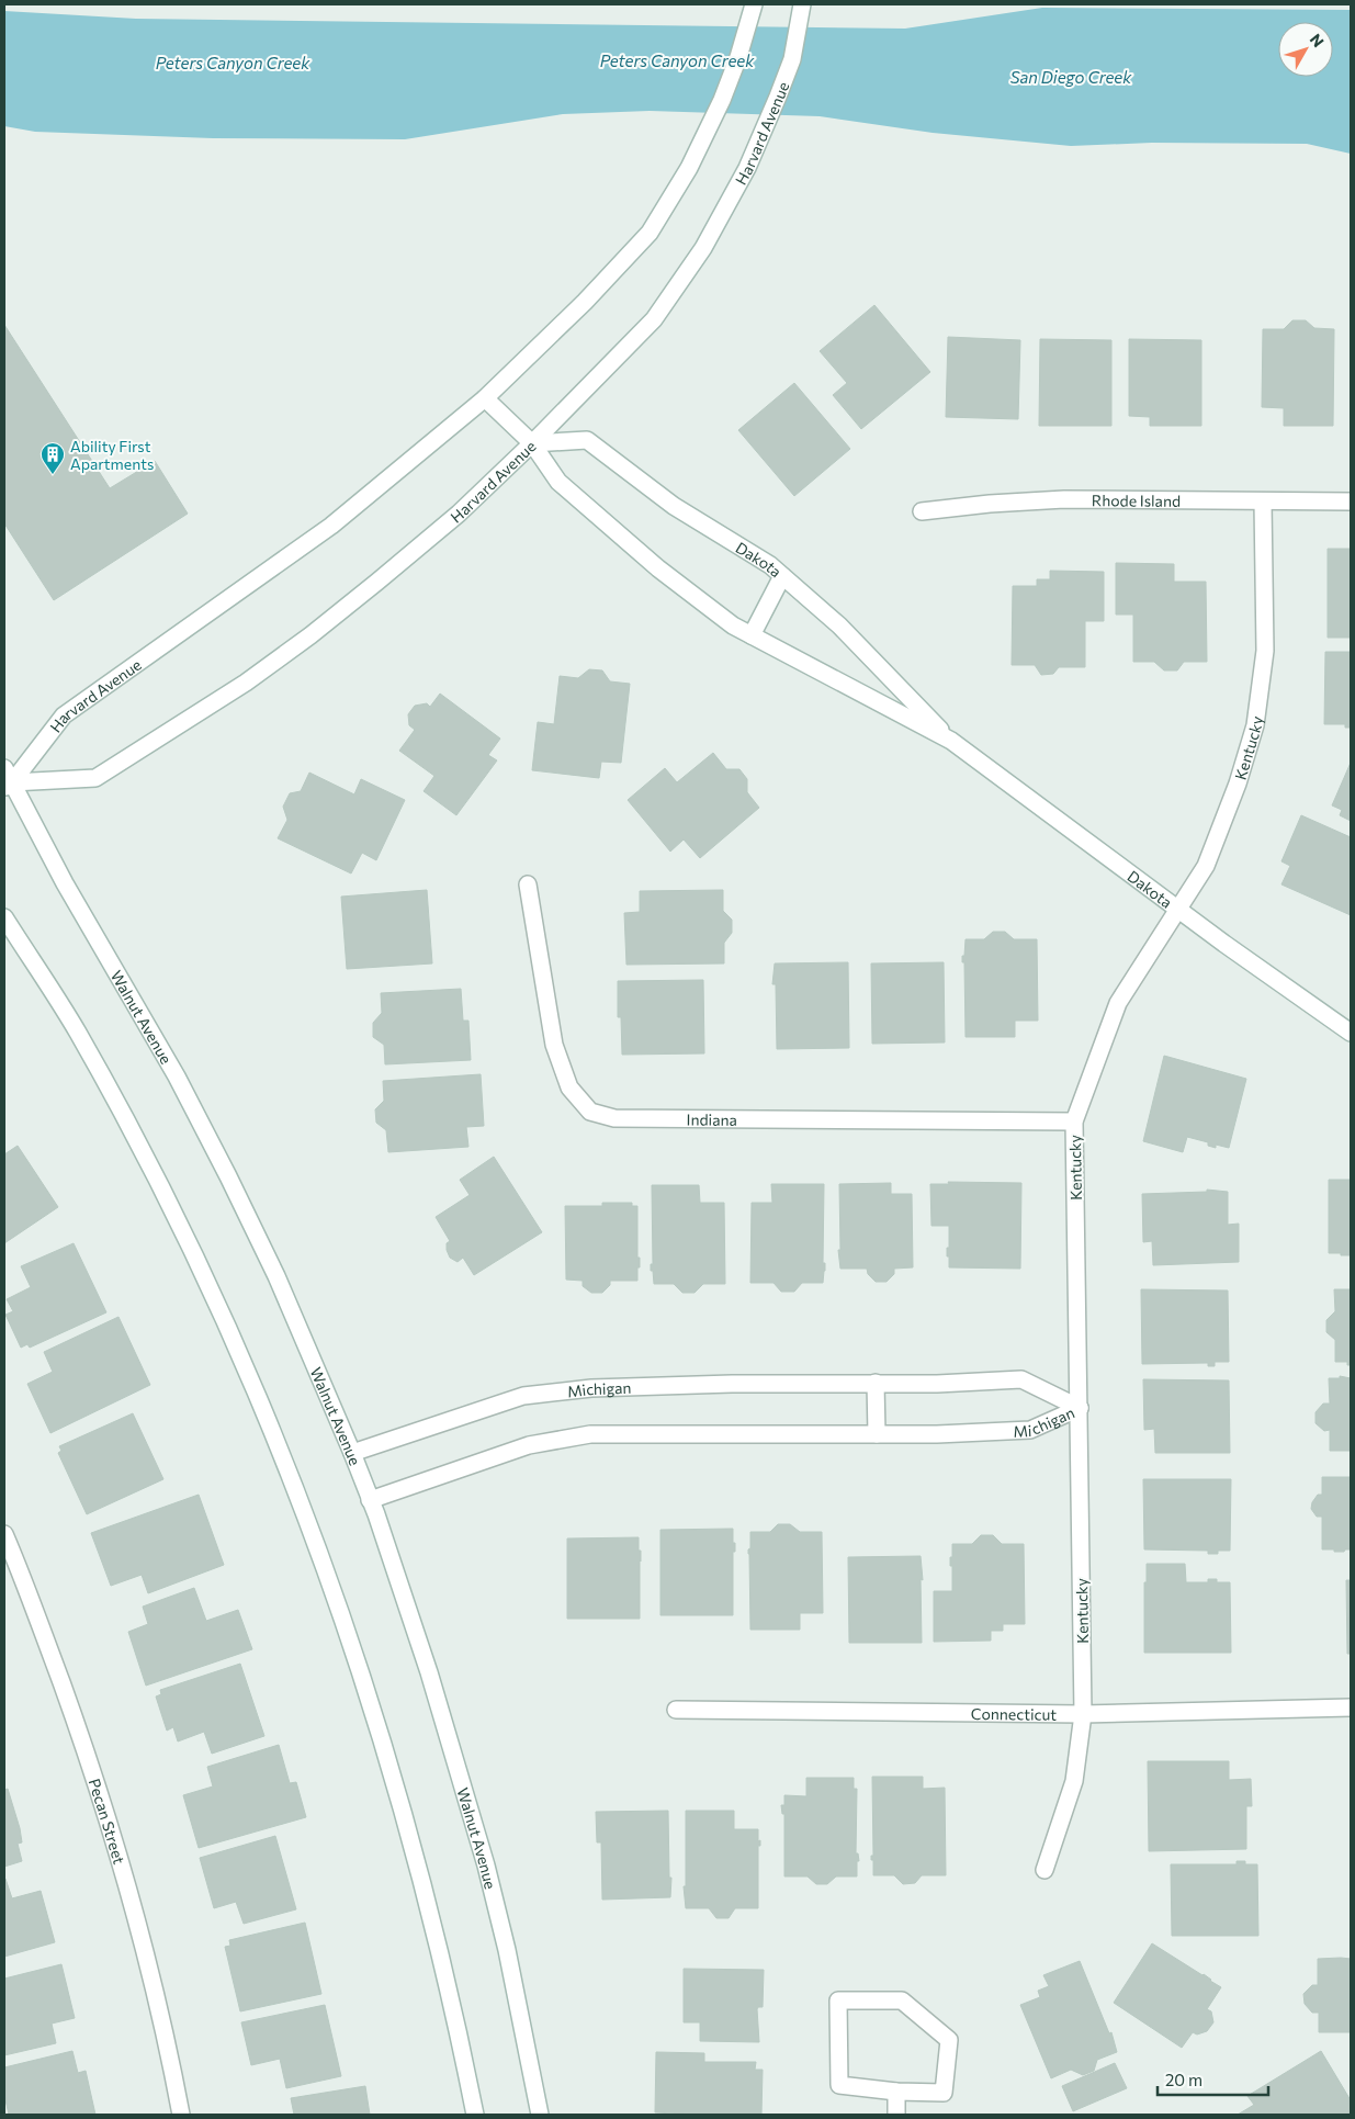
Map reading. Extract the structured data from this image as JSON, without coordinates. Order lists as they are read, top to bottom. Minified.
{"streets":{"street":["Harvard Avenue","Rhode Island","Dakota","Kentucky","Walnut Avenue","Indiana","Michigan","Connecticut","Pecan Street"]},"crossings":[["Harvard Avenue","Dakota"],["Harvard Avenue","Walnut Avenue"],["Rhode Island","Kentucky"],["Dakota","Kentucky"],["Kentucky","Indiana"],["Kentucky","Michigan"],["Kentucky","Connecticut"],["Walnut Avenue","Michigan"]],"water":["Peters Canyon Creek","San Diego Creek"],"places":{"building":["Ability First Apartments"]},"scale_bar":"20 m","north":"top right"}
